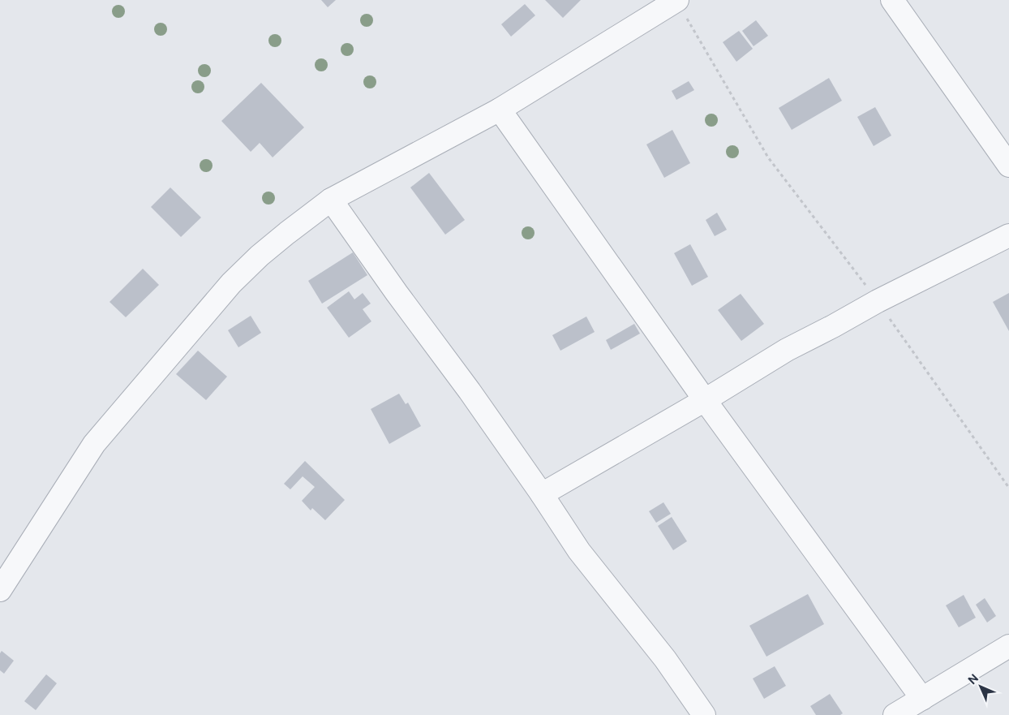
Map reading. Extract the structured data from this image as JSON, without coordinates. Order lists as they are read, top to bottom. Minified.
{"north":"top left"}
